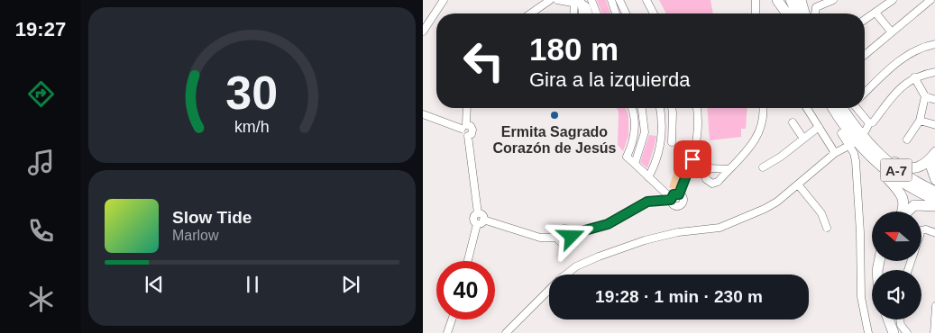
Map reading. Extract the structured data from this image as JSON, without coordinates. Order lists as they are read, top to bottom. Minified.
{"streets":{"highway":["A-7"]},"places":["Ermita Sagrado Corazón de Jesús"],"north":"left","page":{"tabs":"19:27","turn":["180 m","Gira a la izquierda"],"song":["Slow Tide","Marlow"],"limit":"40","trip":"19:28 · 1 min · 230 m","gauge":["30","km/h"]}}
